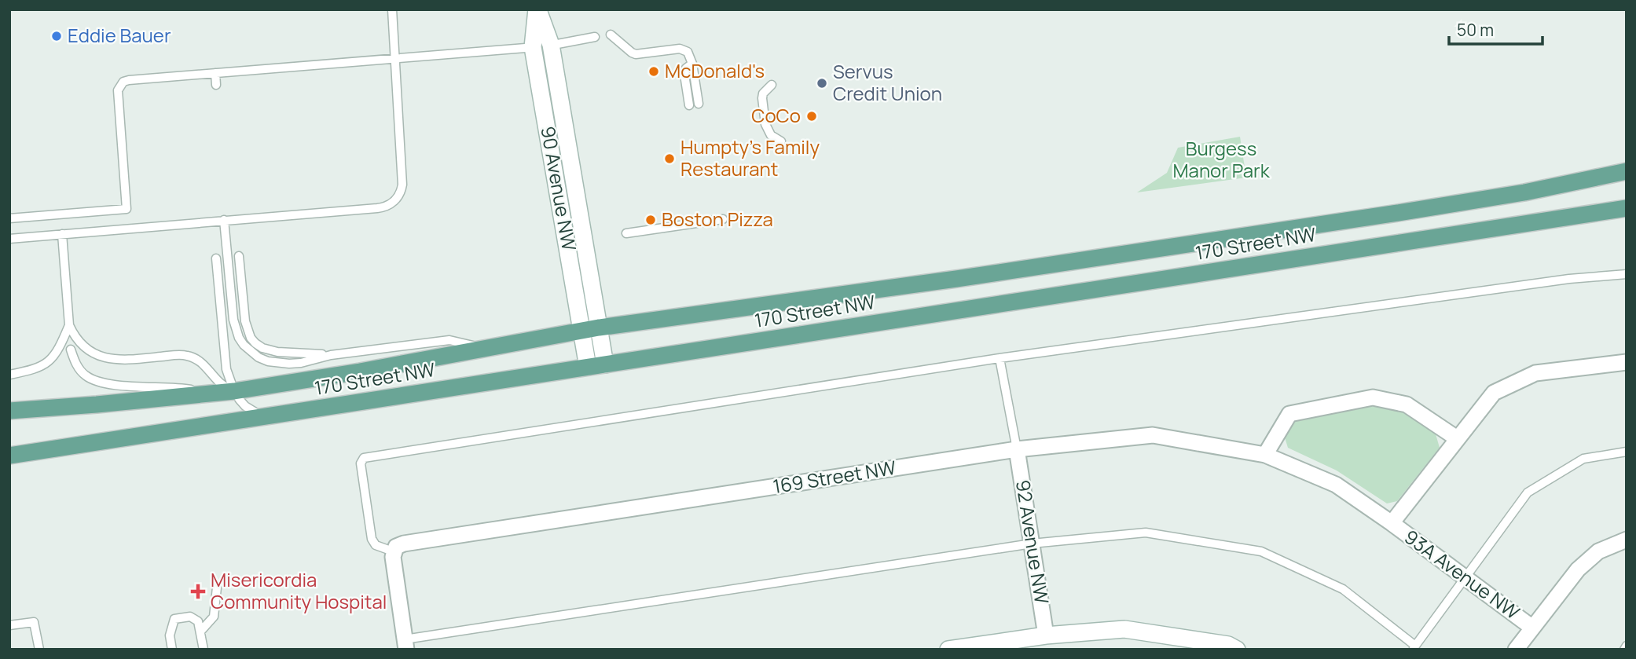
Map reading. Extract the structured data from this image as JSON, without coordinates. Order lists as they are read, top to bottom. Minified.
{"streets":{"main road":["170 Street NW"],"street":["90 Avenue NW","169 Street NW","92 Avenue NW","93A Avenue NW"]},"crossings":[["90 Avenue NW","170 Street NW"],["169 Street NW","92 Avenue NW"],["169 Street NW","93A Avenue NW"]],"parks":["Burgess Manor Park"],"places":{"other":["Eddie Bauer","McDonald's","Servus Credit Union","CoCo","Humpty's Family Restaurant","Boston Pizza"],"health":["Misericordia Community Hospital"]},"scale_bar":"50 m"}
